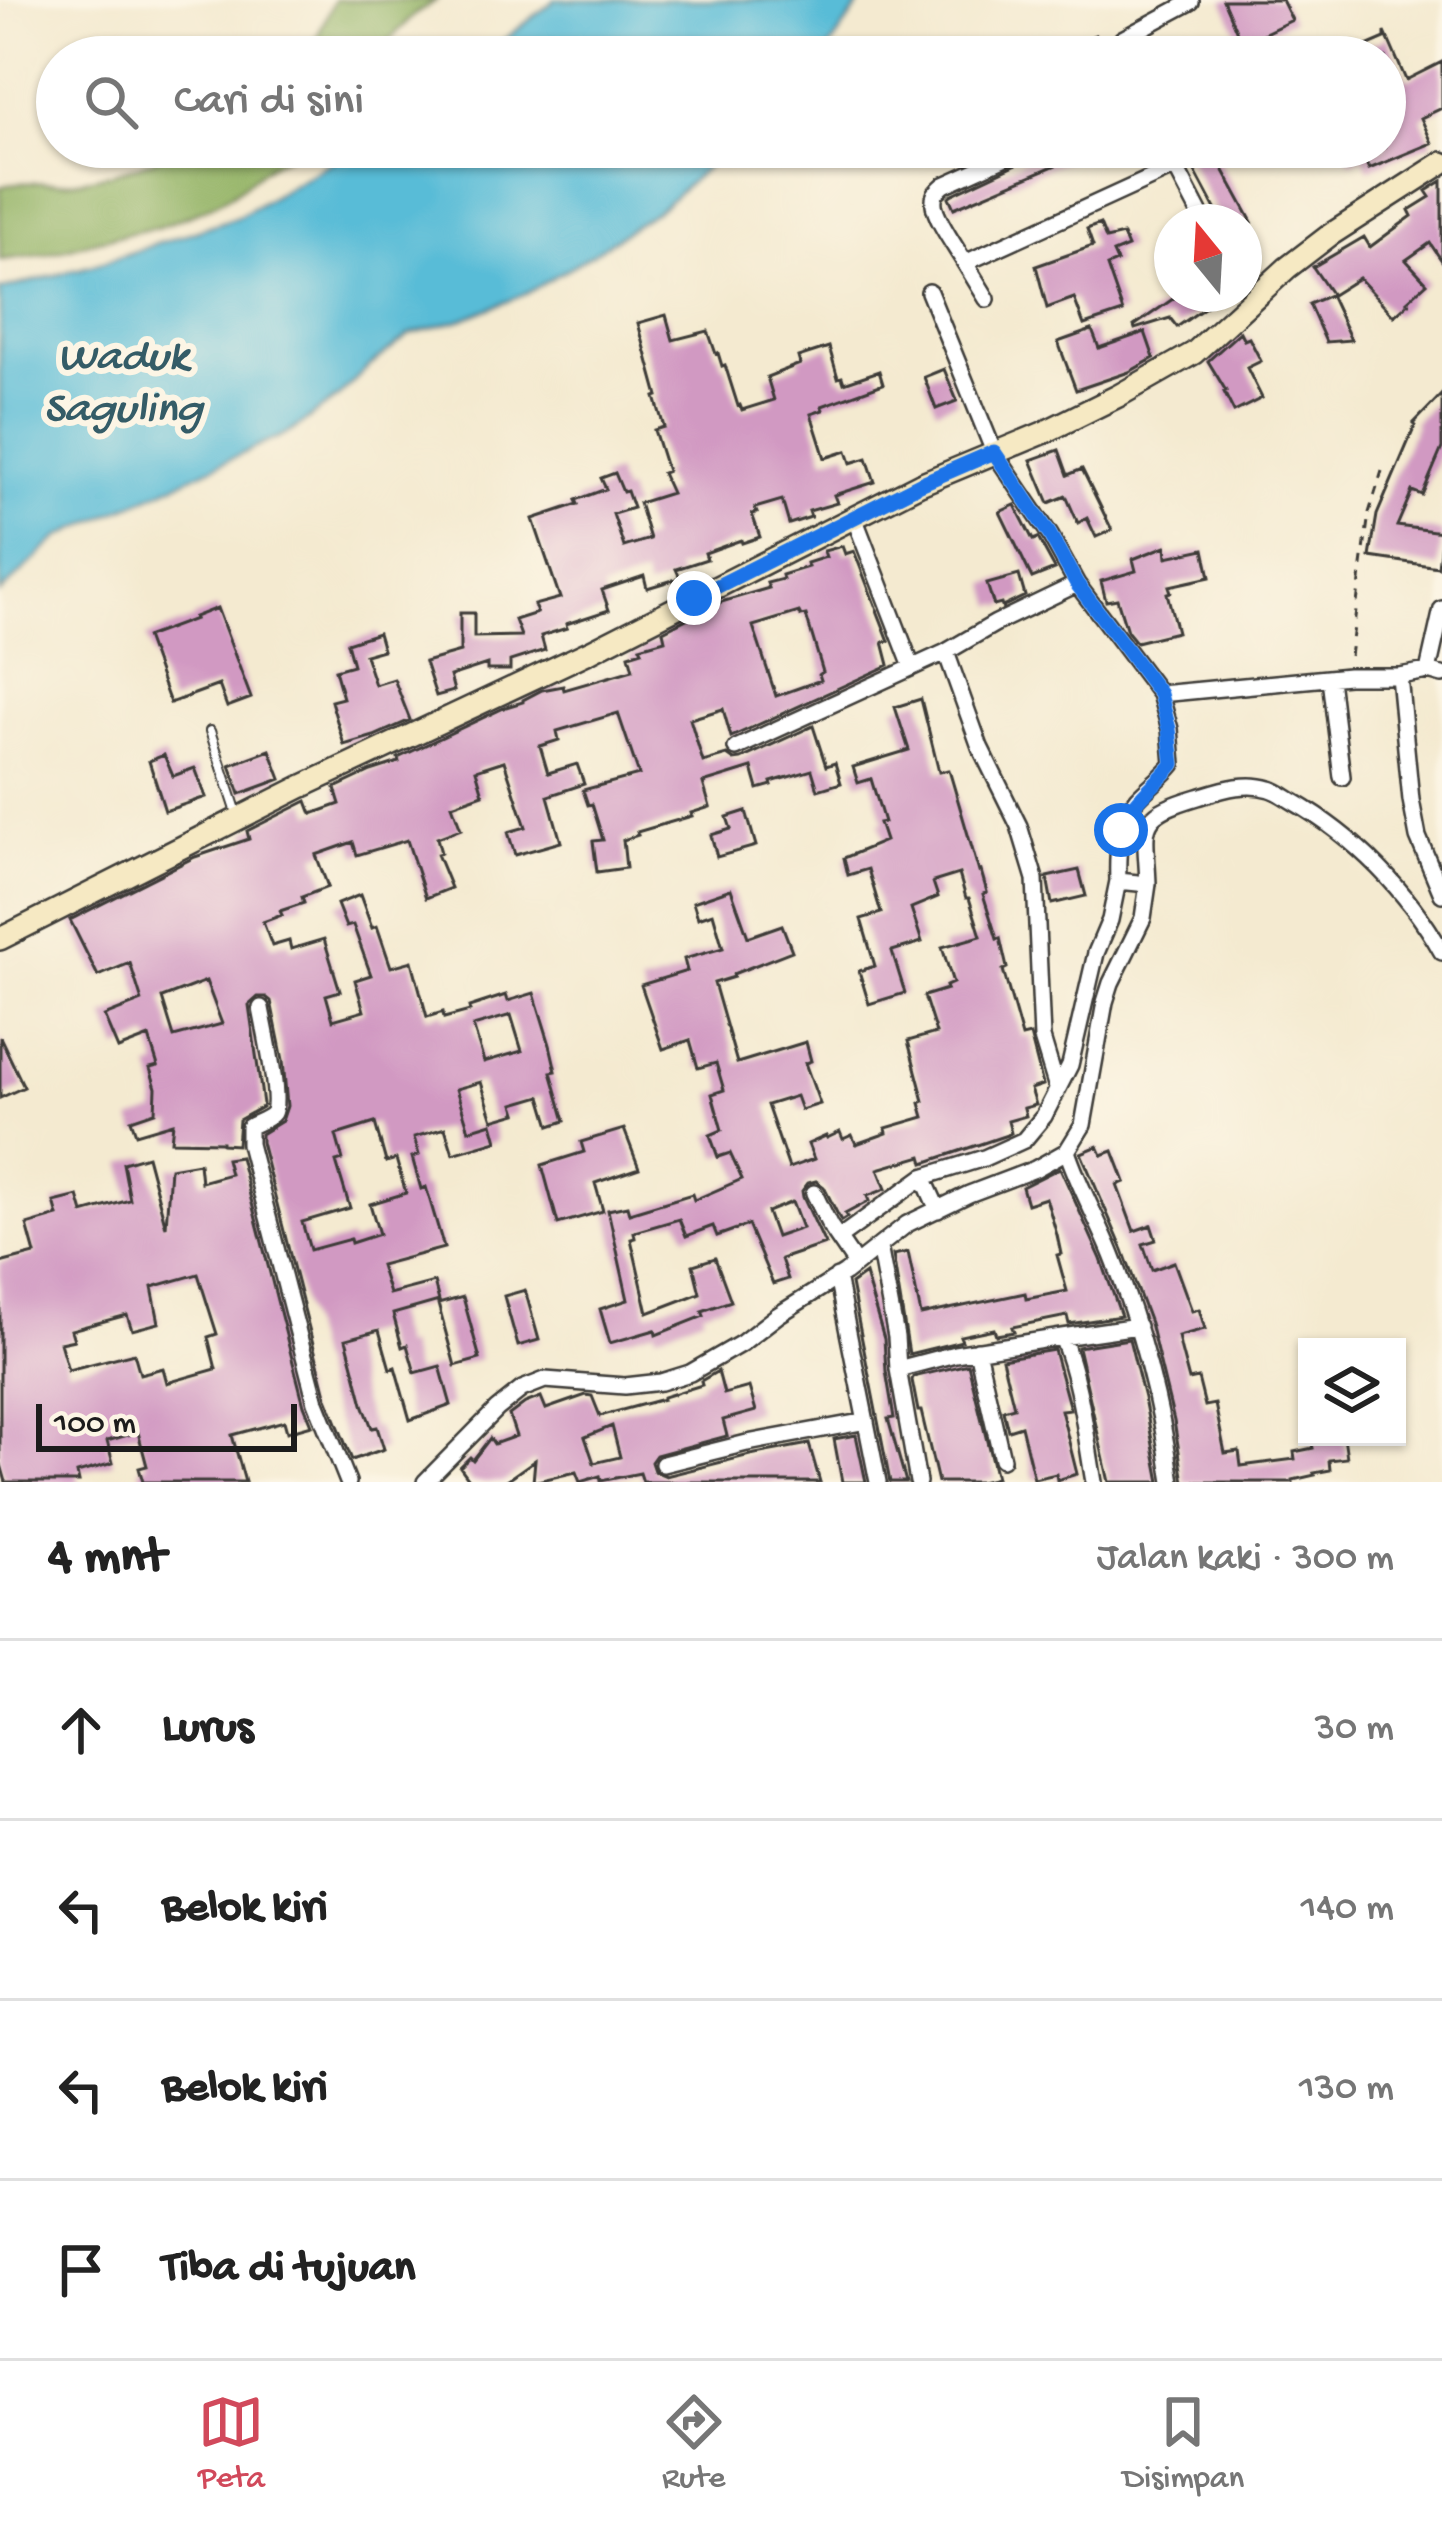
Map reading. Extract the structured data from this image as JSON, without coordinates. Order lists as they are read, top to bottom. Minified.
{"water":["Waduk Saguling"],"scale_bar":"100 m","north":"top","page":{"search":"Cari di sini","scale":"100 m","heading":["4 mnt","Jalan kaki · 300 m"],"list":[["Lurus","30 m"],["Belok kiri","140 m"],["Belok kiri","130 m"],"Tiba di tujuan"],"nav":["Peta","Rute","Disimpan"]}}
